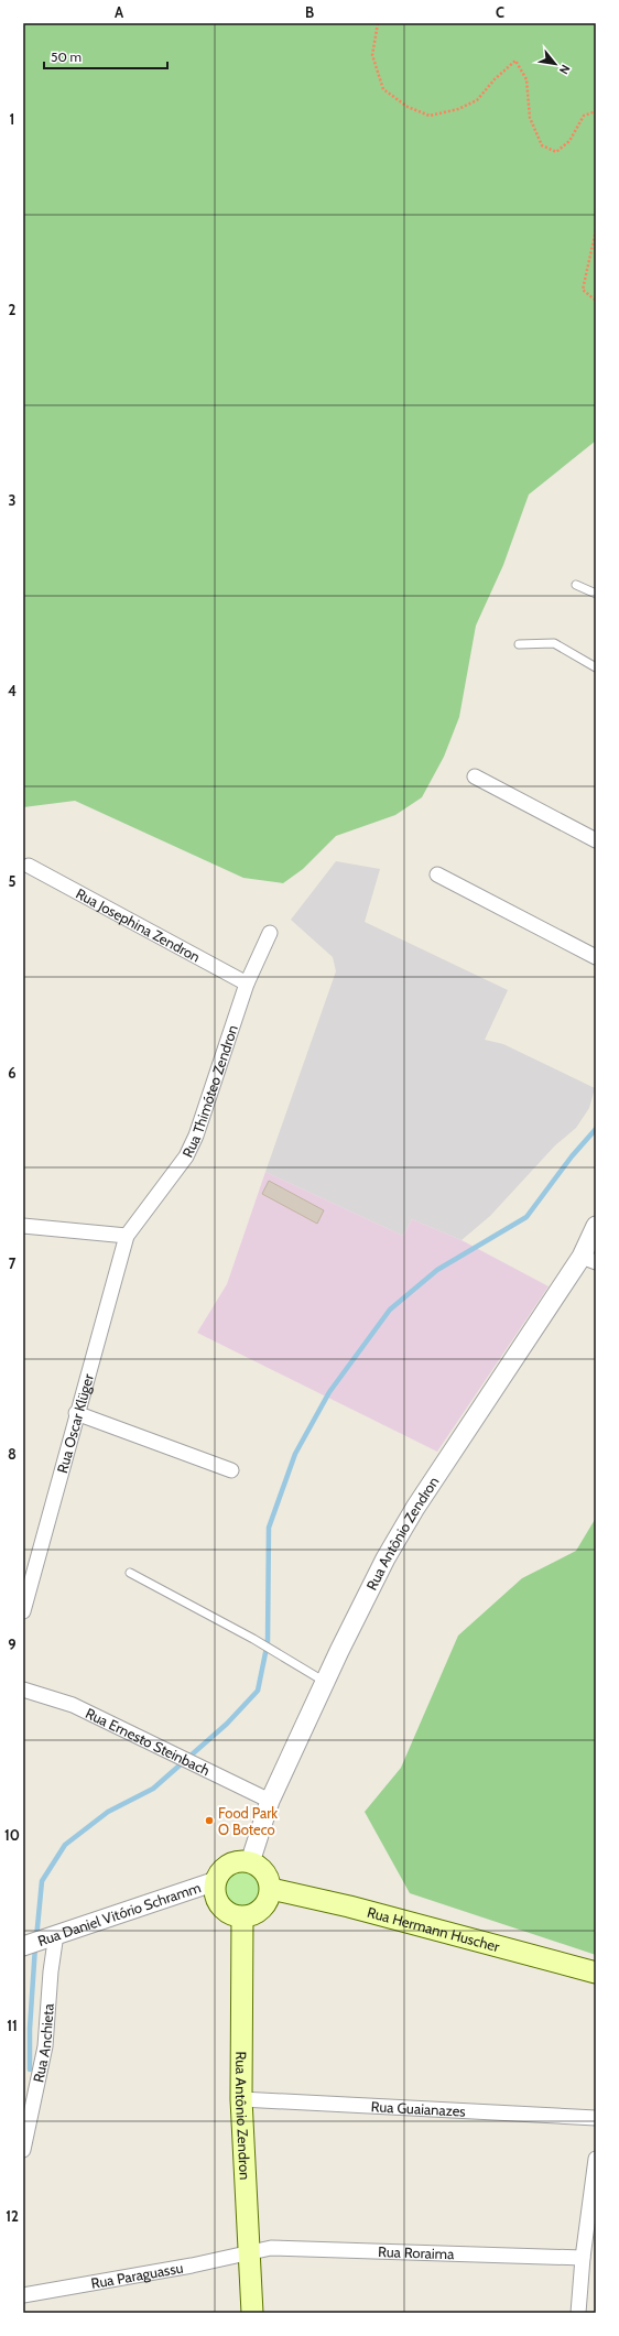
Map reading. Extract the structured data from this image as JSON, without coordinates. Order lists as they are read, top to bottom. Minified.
{"streets":{"main road":["Rua Antônio Zendron","Rua Hermann Huscher"],"street":["Rua Josephina Zendron","Rua Thimóteo Zendron","Rua Oscar Klüger","Rua Ernesto Steinbach","Rua Daniel Vitório Schramm","Rua Anchieta","Rua Guaianazes","Rua Roraima","Rua Paraguassu"]},"crossings":[["Rua Josephina Zendron","Rua Thimóteo Zendron"],["Rua Thimóteo Zendron","Rua Oscar Klüger"],["Rua Antônio Zendron","Rua Ernesto Steinbach"],["Rua Antônio Zendron","Rua Daniel Vitório Schramm"],["Rua Antônio Zendron","Rua Hermann Huscher"],["Rua Antônio Zendron","Rua Guaianazes"],["Rua Antônio Zendron","Rua Roraima"],["Rua Antônio Zendron","Rua Paraguassu"],["Rua Daniel Vitório Schramm","Rua Hermann Huscher"],["Rua Daniel Vitório Schramm","Rua Anchieta"],["Rua Roraima","Rua Paraguassu"]],"places":["Food Park O Boteco"],"scale_bar":"50 m","north":"bottom right","grid":{"columns":["A","B","C"],"rows":["1","2","3","4","5","6","7","8","9","10","11","12"]}}
